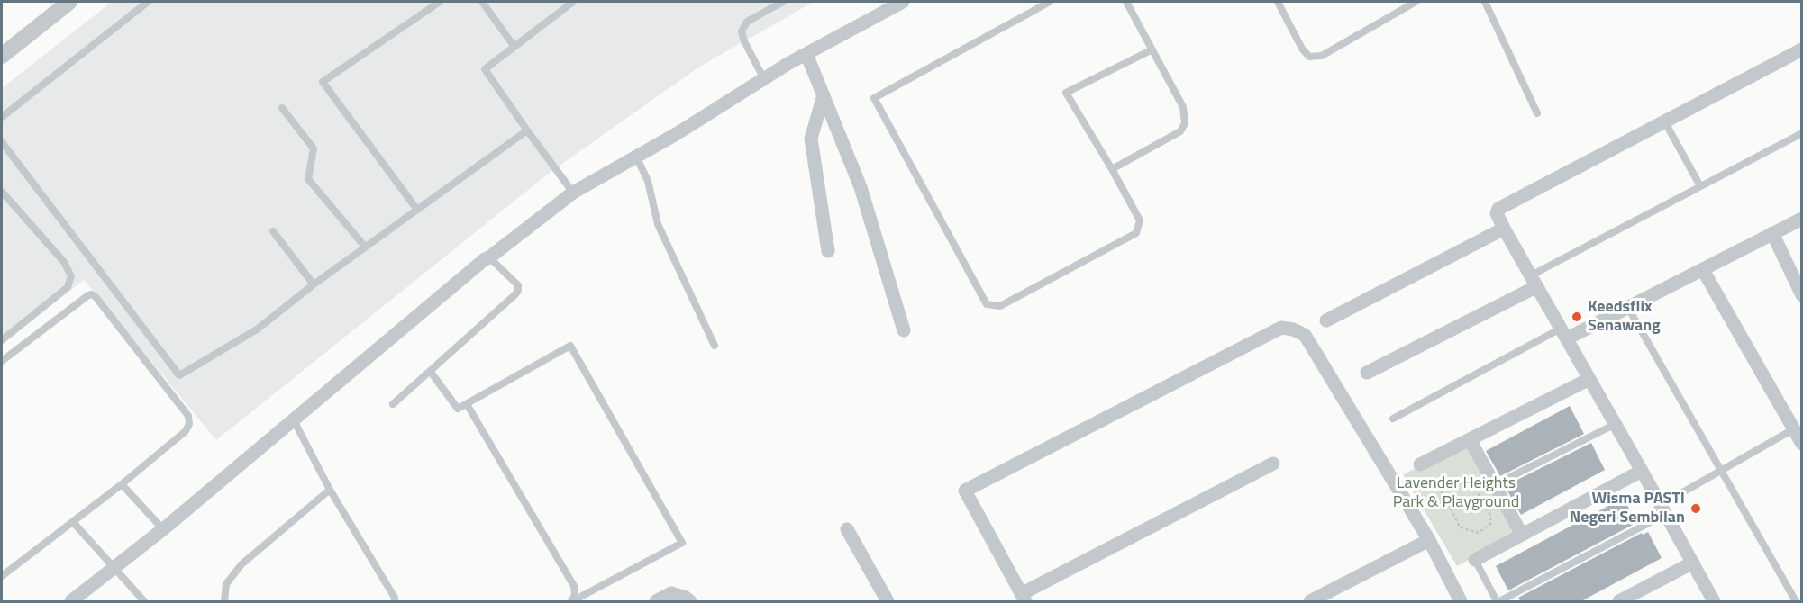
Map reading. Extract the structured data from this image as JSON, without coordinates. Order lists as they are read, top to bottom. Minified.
{"parks":["Lavender Heights Park & Playground"],"places":["Keedsflix Senawang","Wisma PASTI Negeri Sembilan"]}
